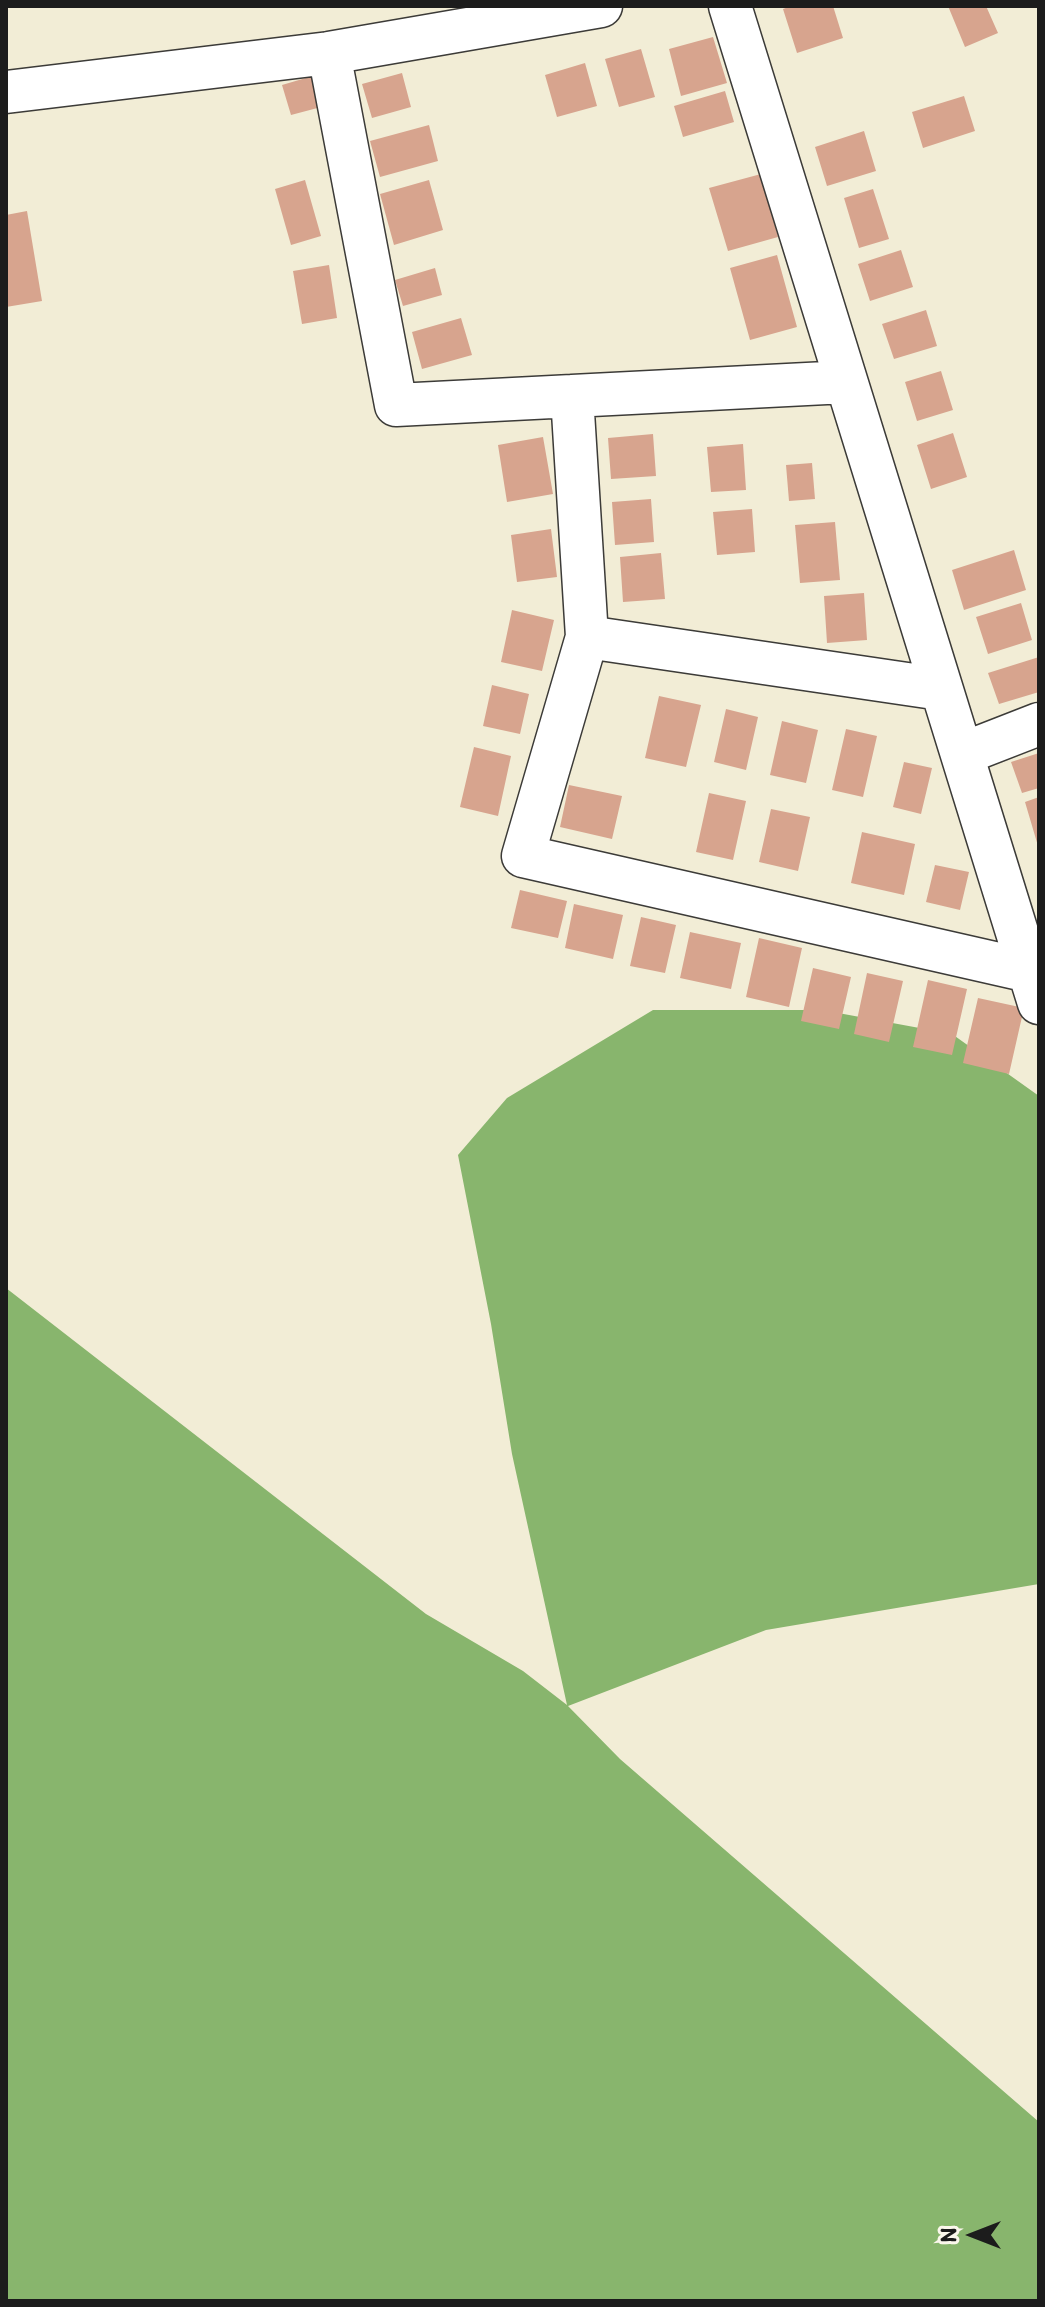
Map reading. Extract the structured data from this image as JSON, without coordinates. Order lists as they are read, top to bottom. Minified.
{"north":"left"}
